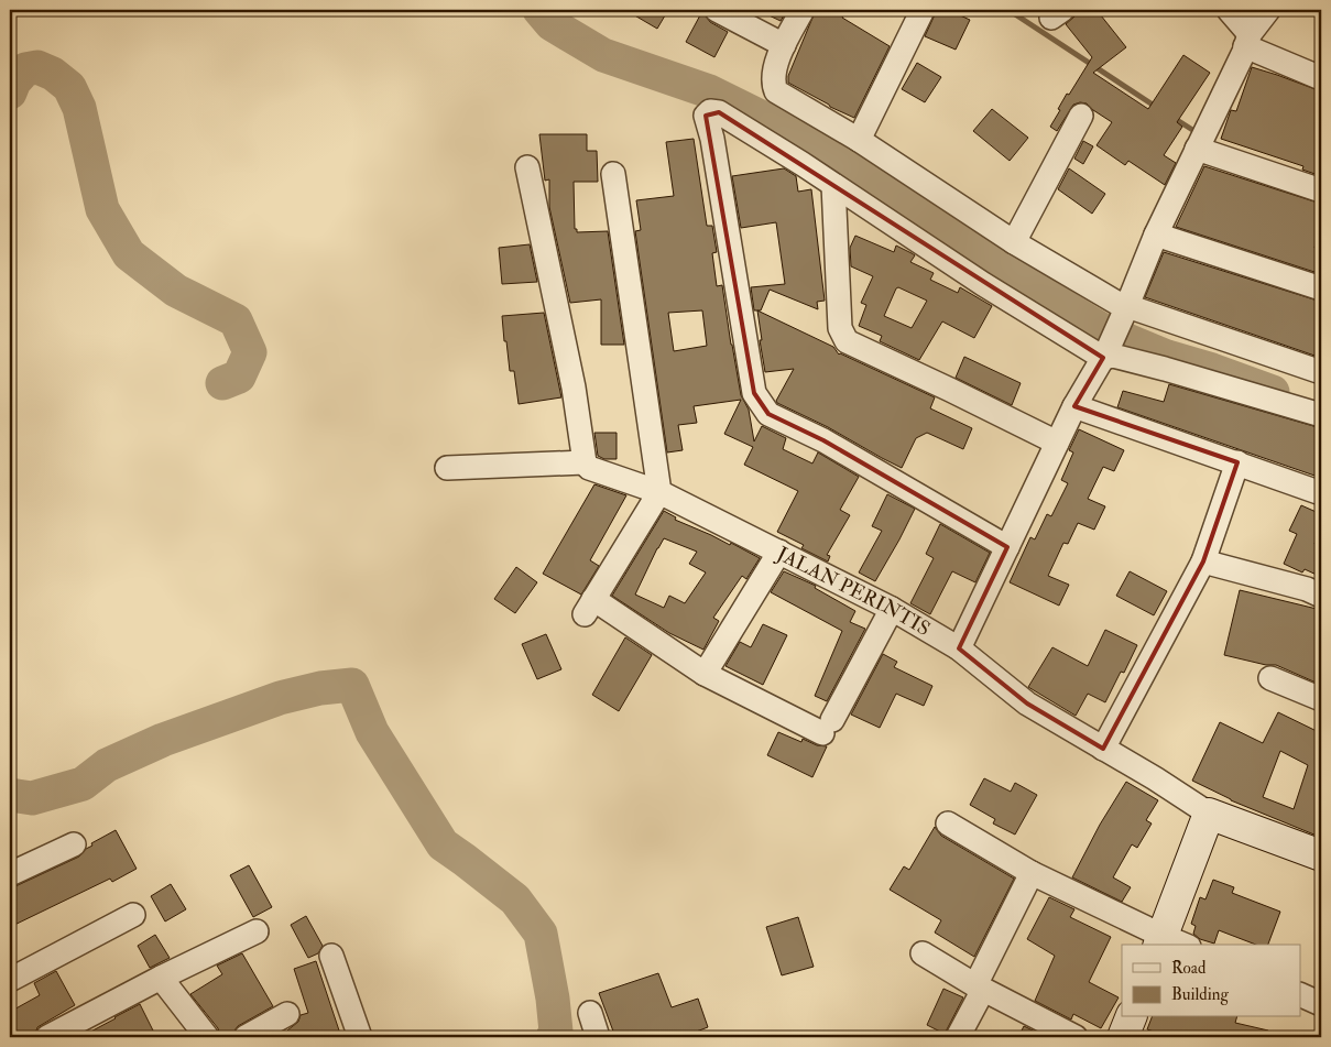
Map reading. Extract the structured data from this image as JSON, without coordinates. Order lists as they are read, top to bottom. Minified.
{"streets":{"street":["JALAN PERINTIS"]},"legend":["Road","Building"]}
